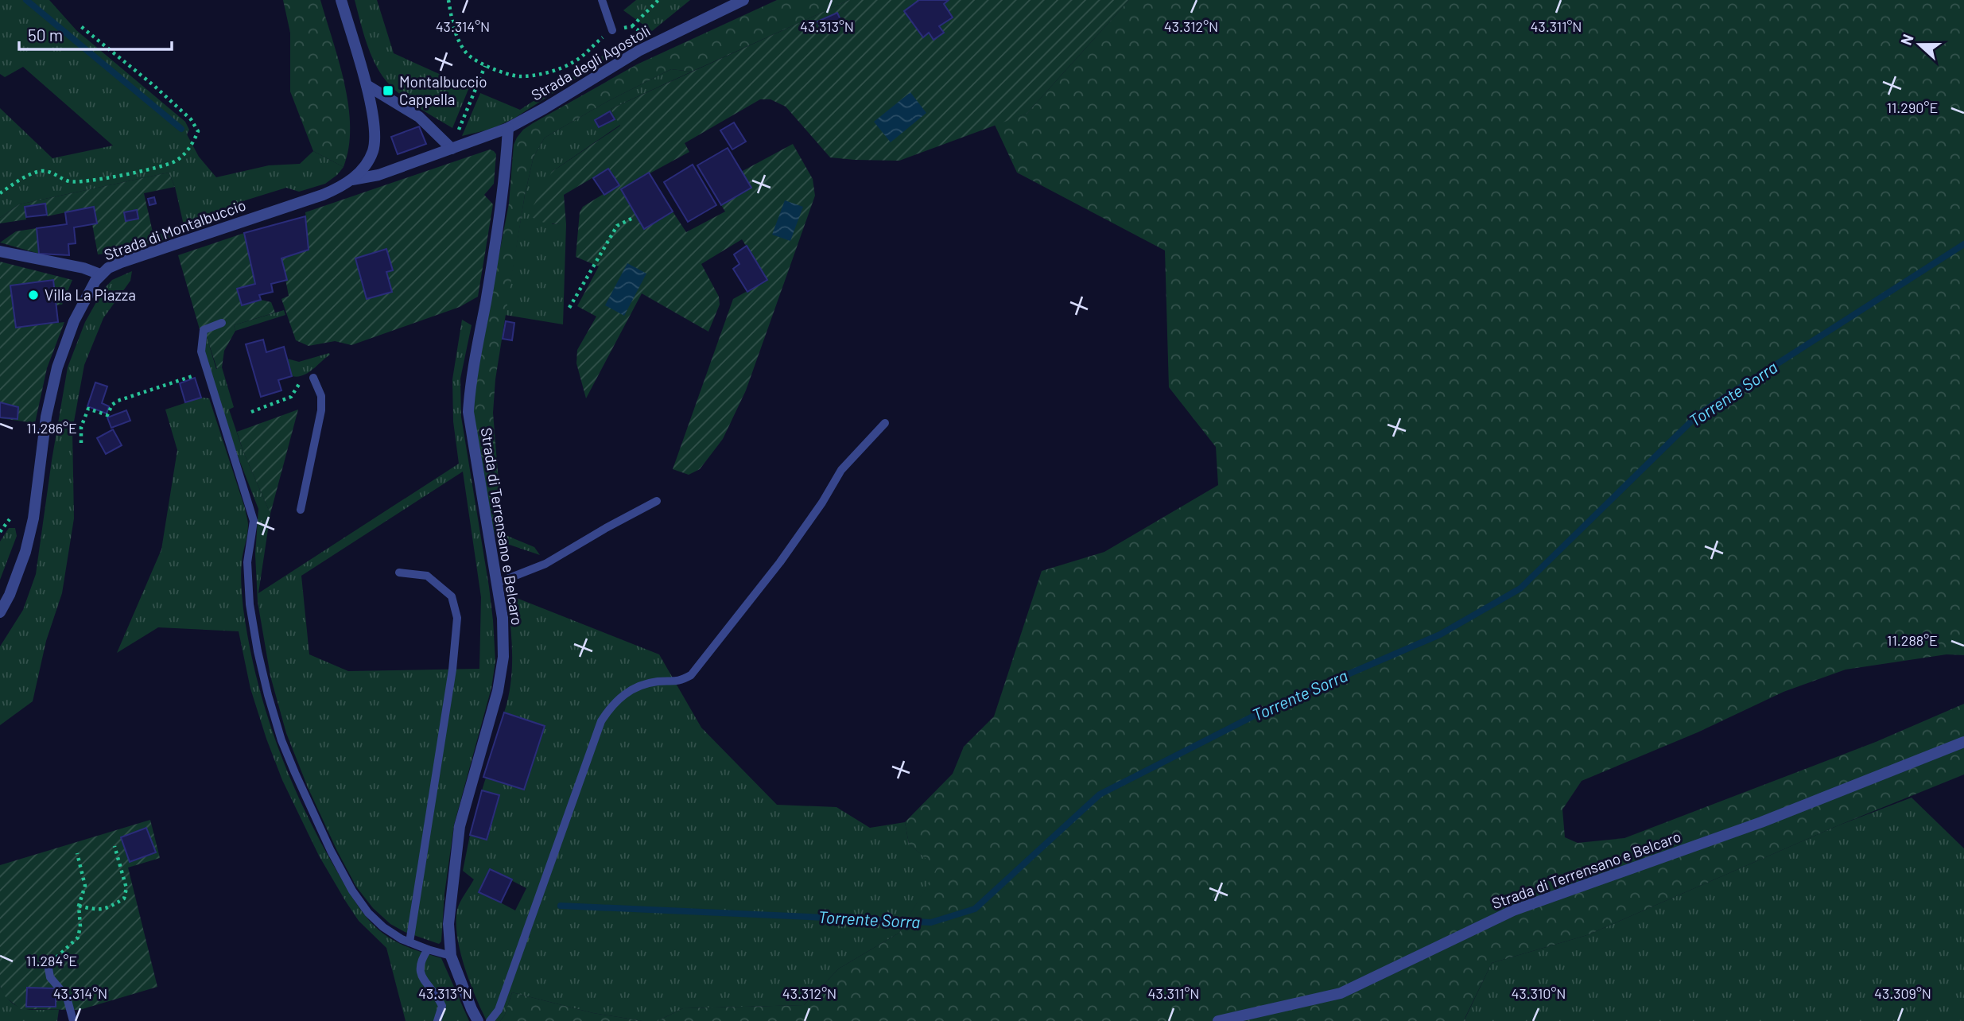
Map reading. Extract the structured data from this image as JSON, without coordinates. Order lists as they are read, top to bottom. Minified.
{"streets":{"street":["Strada degli Agostoli","Strada di Montalbuccio","Strada di Terrensano e Belcaro"]},"crossings":[["Strada degli Agostoli","Strada di Montalbuccio"],["Strada degli Agostoli","Strada di Terrensano e Belcaro"]],"water":["Torrente Sorra"],"places":{"transit":["Montalbuccio Cappella"],"other":["Villa La Piazza"]},"scale_bar":"50 m","north":"left","coordinates":["43.314°N","43.313°N","43.312°N","43.311°N","11.290°E","11.286°E","11.288°E","11.284°E","43.310°N","43.309°N"]}
